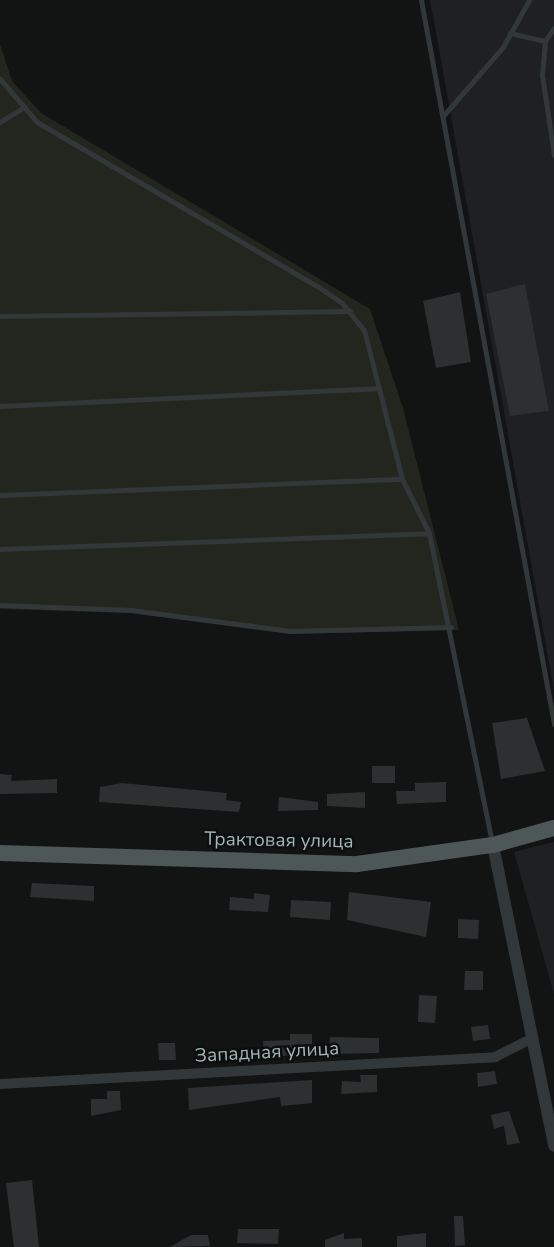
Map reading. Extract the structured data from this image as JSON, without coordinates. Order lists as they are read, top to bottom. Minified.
{"streets":{"main road":["Трактовая улица"],"street":["Западная улица"]}}
